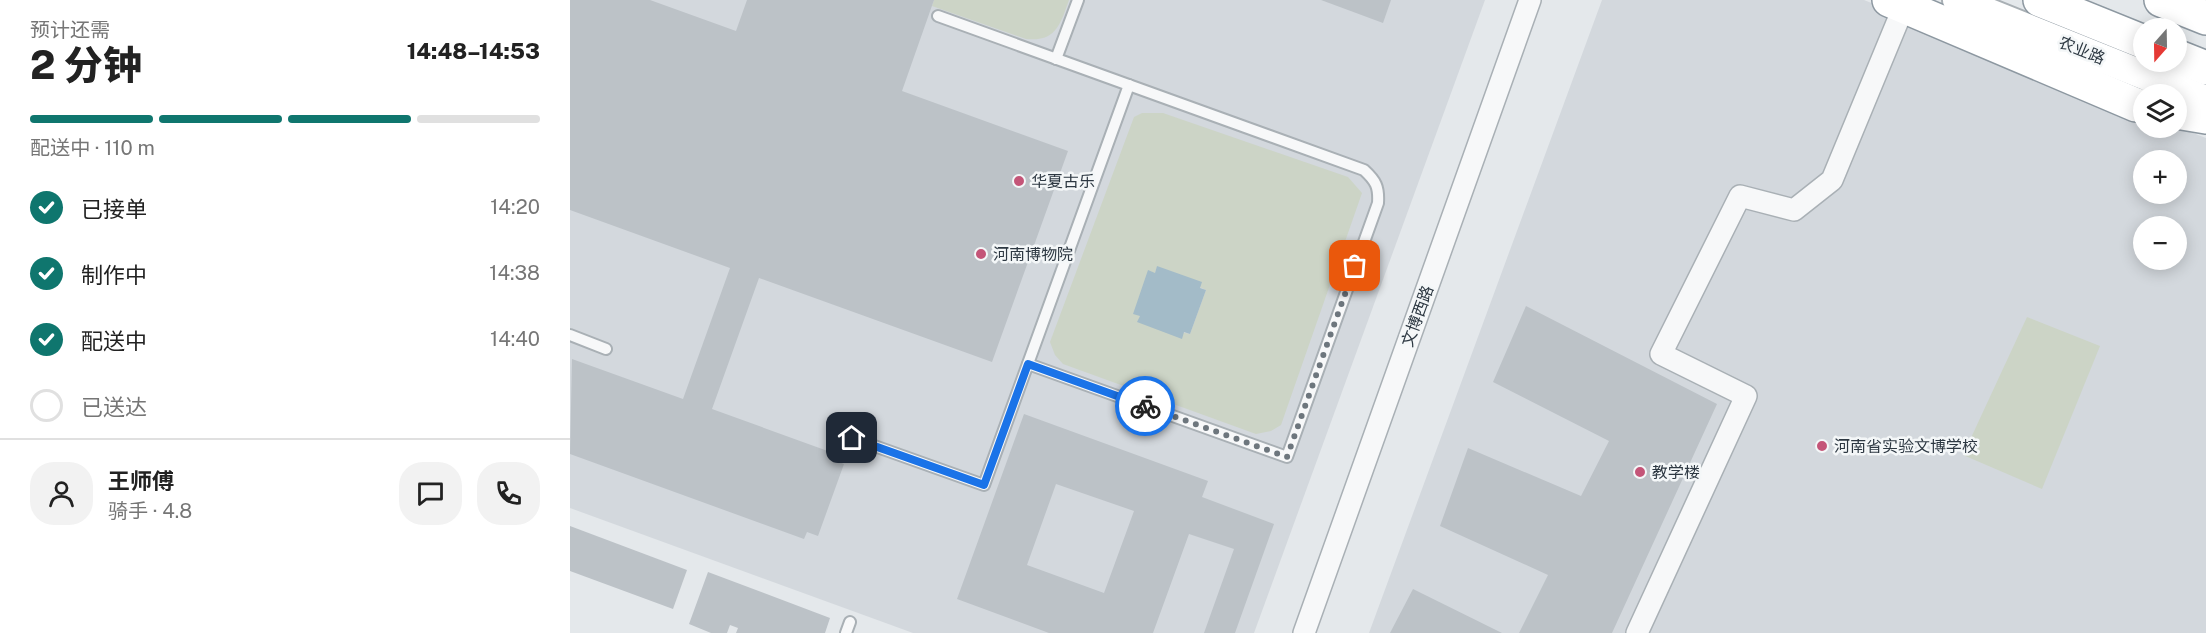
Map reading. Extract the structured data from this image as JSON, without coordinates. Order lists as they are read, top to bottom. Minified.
{"streets":{"street":["农业路","文博西路"]},"places":["华夏古乐","河南博物院","河南省实验文博学校","教学楼"],"north":"bottom","page":{"heading":["2 分钟","预计还需","14:48–14:53"],"panel":["王师傅","骑手 · 4.8"],"map_buttons":["+","−"],"bar":"配送中 · 110 m","list":[["已接单","14:20"],["制作中","14:38"],["配送中","14:40"],"已送达"]}}
